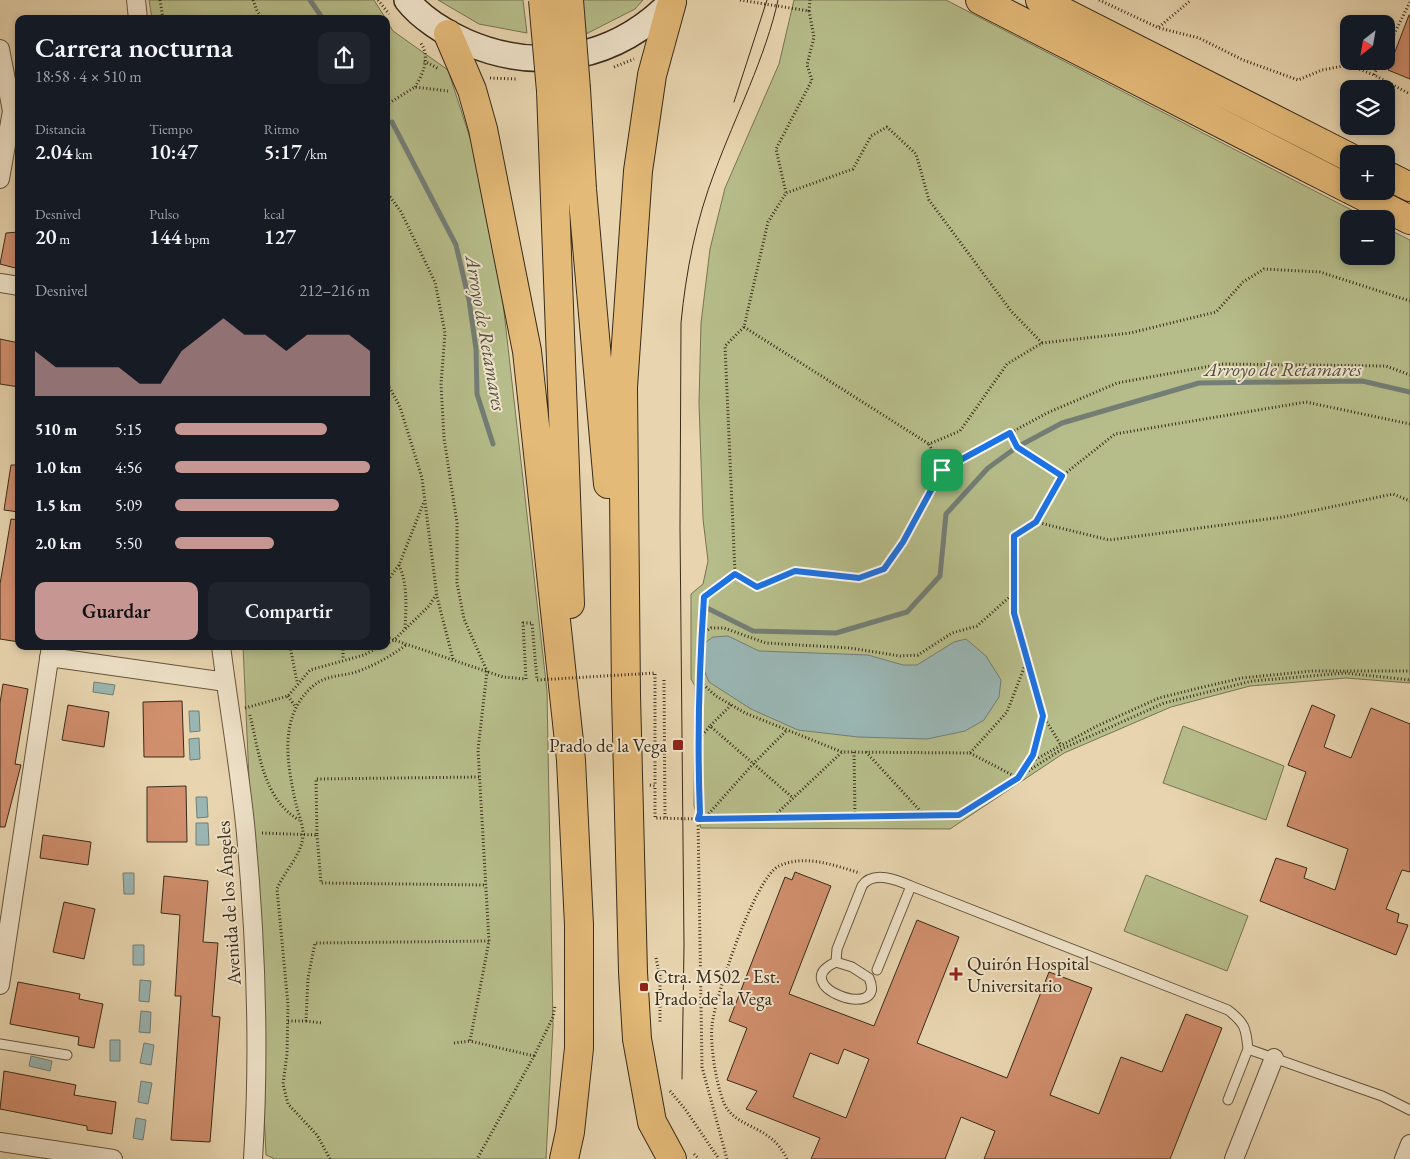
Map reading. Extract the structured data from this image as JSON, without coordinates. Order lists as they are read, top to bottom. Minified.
{"streets":{"street":["Avenida de los Ángeles"]},"water":["Arroyo de Retamares"],"places":{"transit":["Prado de la Vega","Ctra. M502 - Est. Prado de la Vega"],"health":["Quirón Hospital Universitario"]},"north":"bottom left","page":{"map_buttons":["+","−"],"heading":["Carrera nocturna","18:58 · 4 × 510 m"],"stats":[["Distancia","2.04 km"],["Tiempo","10:47"],["Ritmo","5:17 /km"],["Desnivel","20 m"],["Pulso","144 bpm"],["kcal","127"]],"chart":["Desnivel","212–216 m"],"list":[{"name":"510 m","note":"5:15"},{"name":"1.0 km","note":"4:56"},{"name":"1.5 km","note":"5:09"},{"name":"2.0 km","note":"5:50"}],"buttons":["Guardar","Compartir"]}}
